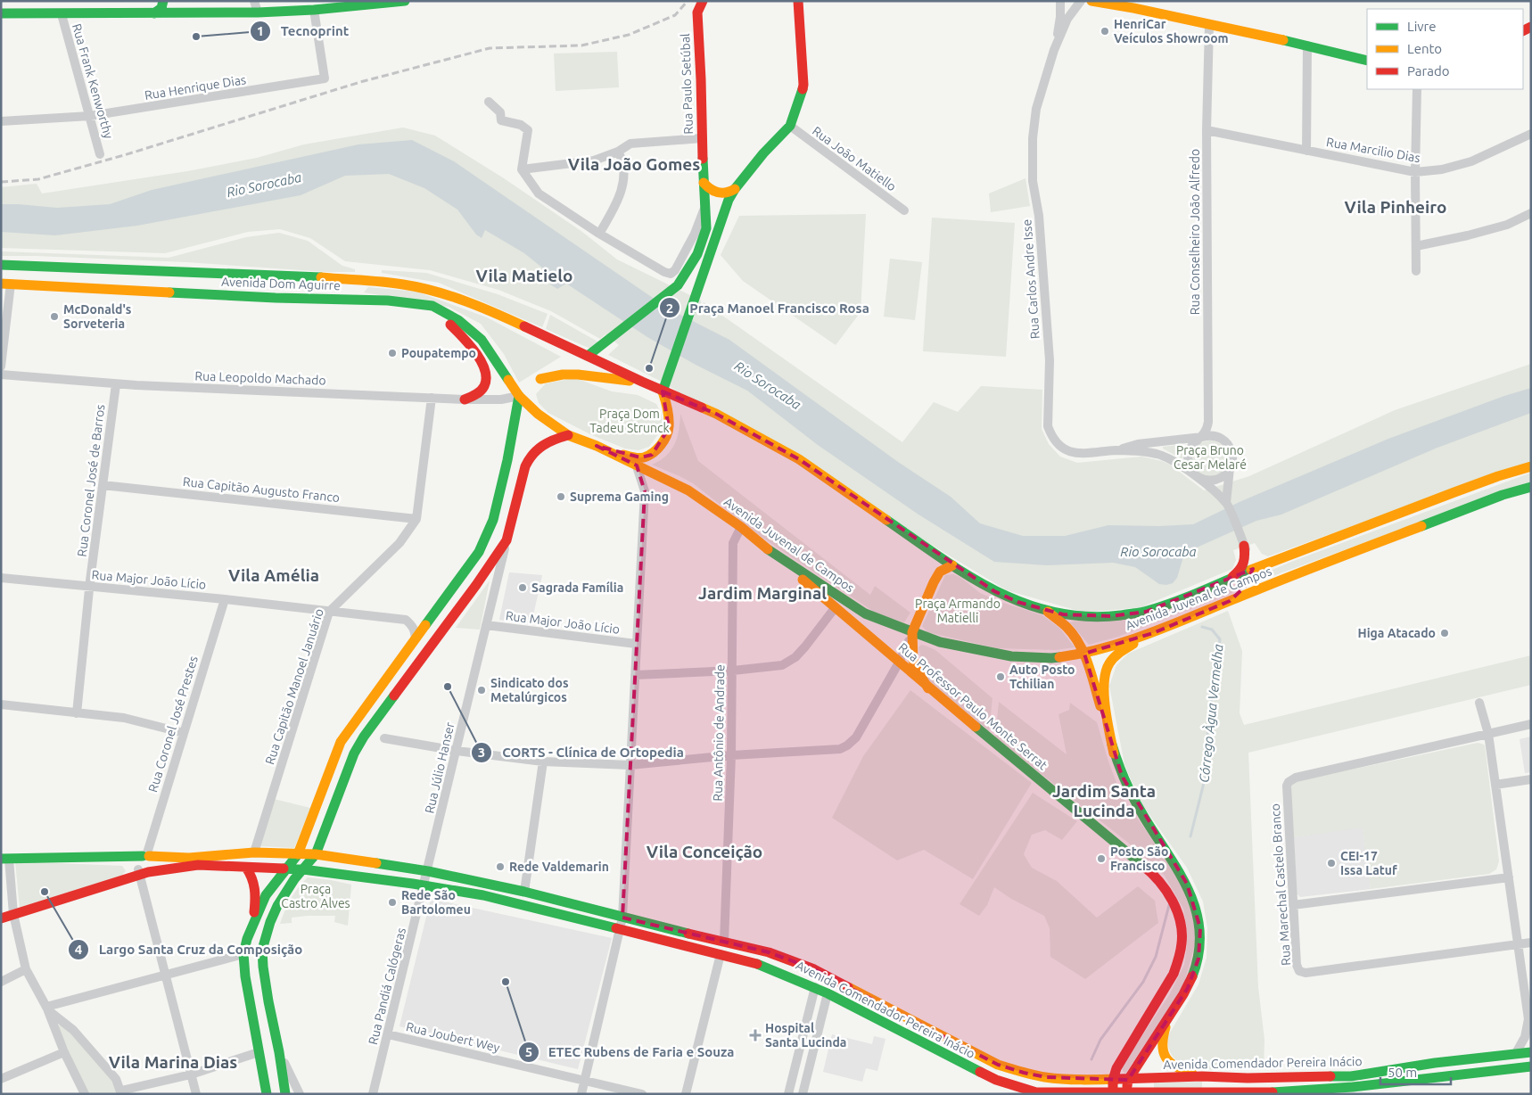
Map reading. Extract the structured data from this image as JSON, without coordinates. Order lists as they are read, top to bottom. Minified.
{"streets":{"main road":["Rua Paulo Setúbal","Avenida Dom Aguirre","Avenida Juvenal de Campos","Rua Professor Paulo Monte Serrat","Avenida Comendador Pereira Inácio"],"street":["Rua Frank Kenworthy","Rua Henrique Dias","Rua Marcilio Dias","Rua João Matiello","Rua Conselheiro João Alfredo","Rua Carlos Andre Isse","Rua Leopoldo Machado","Rua Coronel José de Barros","Rua Capitão Augusto Franco","Rua Major João Lício","Rua Capitão Manoel Januário","Rua Coronel José Prestes","Rua Antônio de Andrade","Rua Júlio Hanser","Rua Marechal Castelo Branco","Rua Pandiá Calógeras","Rua Joubert Wey"]},"crossings":[["Rua Frank Kenworthy","Rua Henrique Dias"],["Rua Paulo Setúbal","Avenida Dom Aguirre"],["Rua Marcilio Dias","Rua Conselheiro João Alfredo"],["Rua Conselheiro João Alfredo","Rua Carlos Andre Isse"],["Avenida Dom Aguirre","Rua Leopoldo Machado"],["Avenida Dom Aguirre","Avenida Juvenal de Campos"],["Rua Leopoldo Machado","Rua Coronel José de Barros"],["Rua Leopoldo Machado","Rua Capitão Manoel Januário"],["Rua Coronel José de Barros","Rua Capitão Augusto Franco"],["Rua Coronel José de Barros","Rua Major João Lício"],["Rua Capitão Augusto Franco","Rua Capitão Manoel Januário"],["Avenida Juvenal de Campos","Rua Professor Paulo Monte Serrat"],["Avenida Juvenal de Campos","Rua Antônio de Andrade"],["Rua Major João Lício","Rua Capitão Manoel Januário"],["Rua Major João Lício","Rua Coronel José Prestes"],["Rua Major João Lício","Rua Júlio Hanser"],["Rua Capitão Manoel Januário","Avenida Comendador Pereira Inácio"],["Rua Professor Paulo Monte Serrat","Avenida Comendador Pereira Inácio"],["Rua Coronel José Prestes","Avenida Comendador Pereira Inácio"],["Rua Antônio de Andrade","Avenida Comendador Pereira Inácio"],["Rua Júlio Hanser","Avenida Comendador Pereira Inácio"],["Rua Pandiá Calógeras","Avenida Comendador Pereira Inácio"],["Rua Pandiá Calógeras","Rua Joubert Wey"]],"districts":["Vila João Gomes","Vila Pinheiro","Vila Matielo","Vila Amélia","Jardim Marginal","Jardim Santa Lucinda","Vila Conceição","Vila Marina Dias"],"water":["Rio Sorocaba","Córrego Àgua Vermelha"],"parks":["Praça Dom Tadeu Strunck","Praça Bruno Cesar Melaré","Praça Armando Matielli","Praça Castro Alves"],"places":{"other":["HenriCar Veículos Showroom","Tecnoprint","McDonald's Sorveteria","Poupatempo","Praça Manoel Francisco Rosa","Suprema Gaming","Sagrada Família","Higa Atacado","Auto Posto Tchilian","CORTS - Clínica de Ortopedia","Sindicato dos Metalúrgicos","Posto São Francisco","CEI-17 Issa Latuf","Rede Valdemarin","Largo Santa Cruz da Composição","Rede São Bartolomeu","ETEC Rubens de Faria e Souza"],"health":["Hospital Santa Lucinda"]},"legend":["Livre","Lento","Parado"],"scale_bar":"50 m"}
